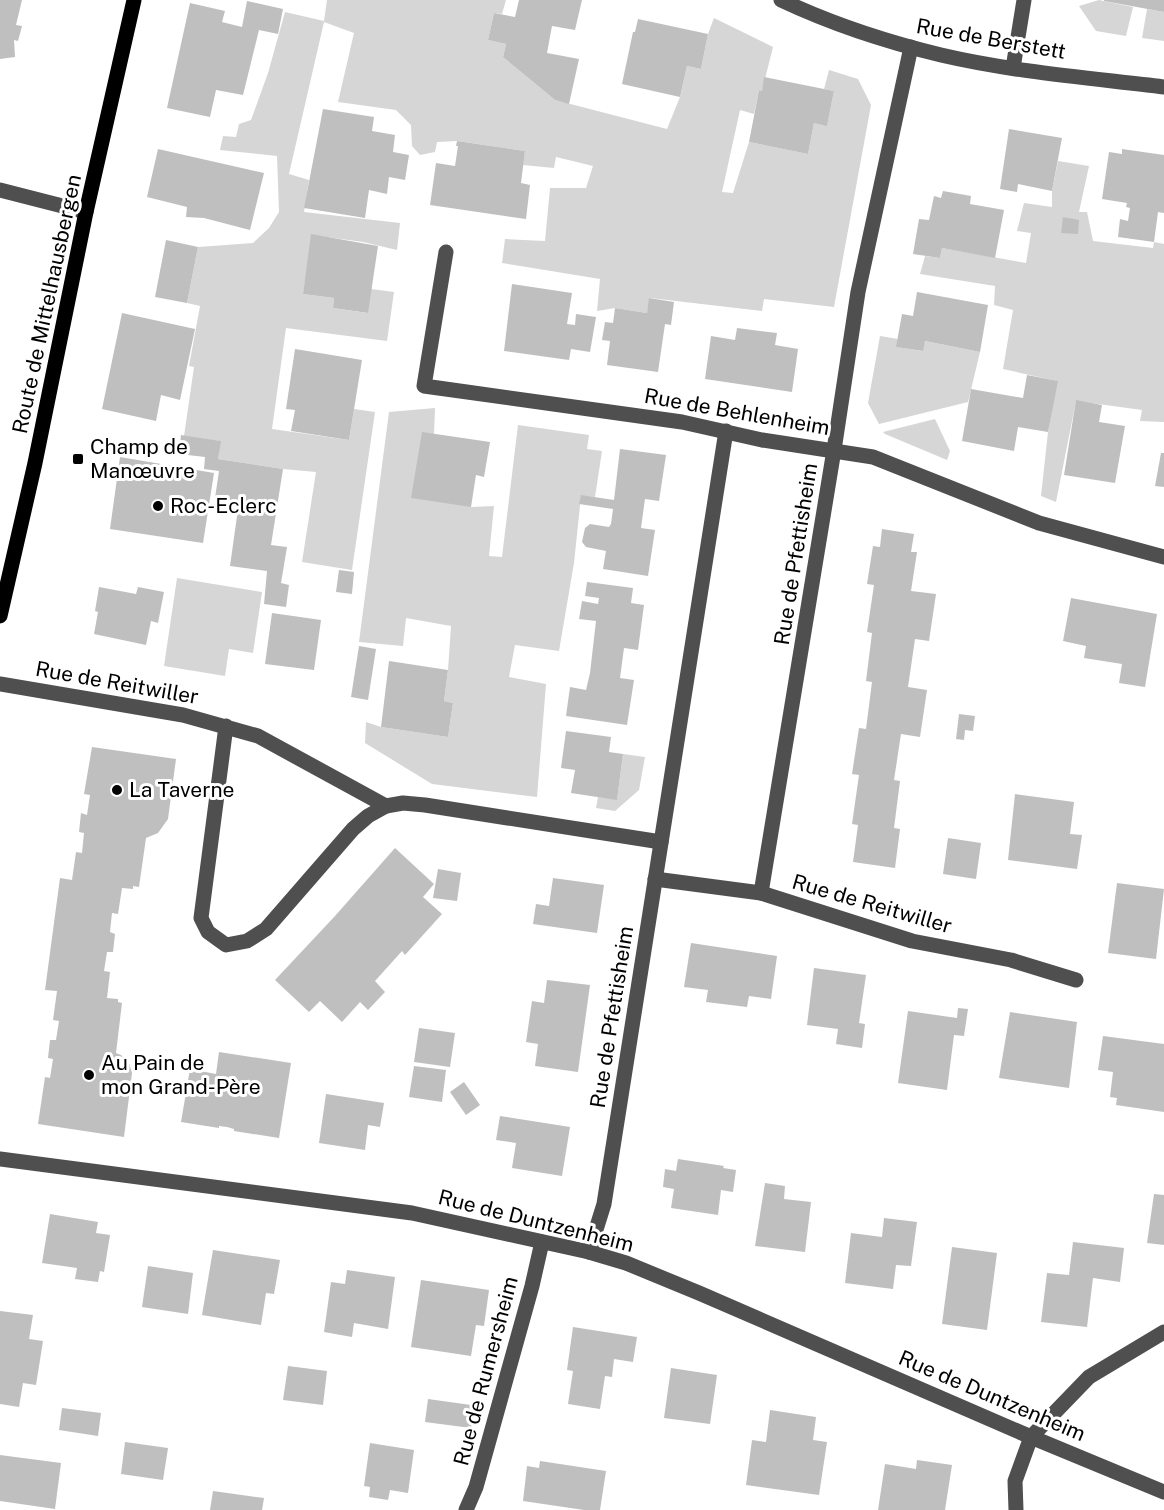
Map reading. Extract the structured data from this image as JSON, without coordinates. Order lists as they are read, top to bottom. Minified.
{"streets":{"main road":["Route de Mittelhausbergen"],"street":["Rue de Berstett","Rue de Behlenheim","Rue de Pfettisheim","Rue de Reitwiller","Rue de Duntzenheim","Rue de Rumersheim"]},"crossings":[["Rue de Berstett","Rue de Pfettisheim"],["Rue de Behlenheim","Rue de Pfettisheim"],["Rue de Pfettisheim","Rue de Reitwiller"],["Rue de Pfettisheim","Rue de Duntzenheim"],["Rue de Duntzenheim","Rue de Rumersheim"]],"places":{"transit":["Champ de Manœuvre"],"other":["Roc-Eclerc","La Taverne","Au Pain de mon Grand-Père"]}}
